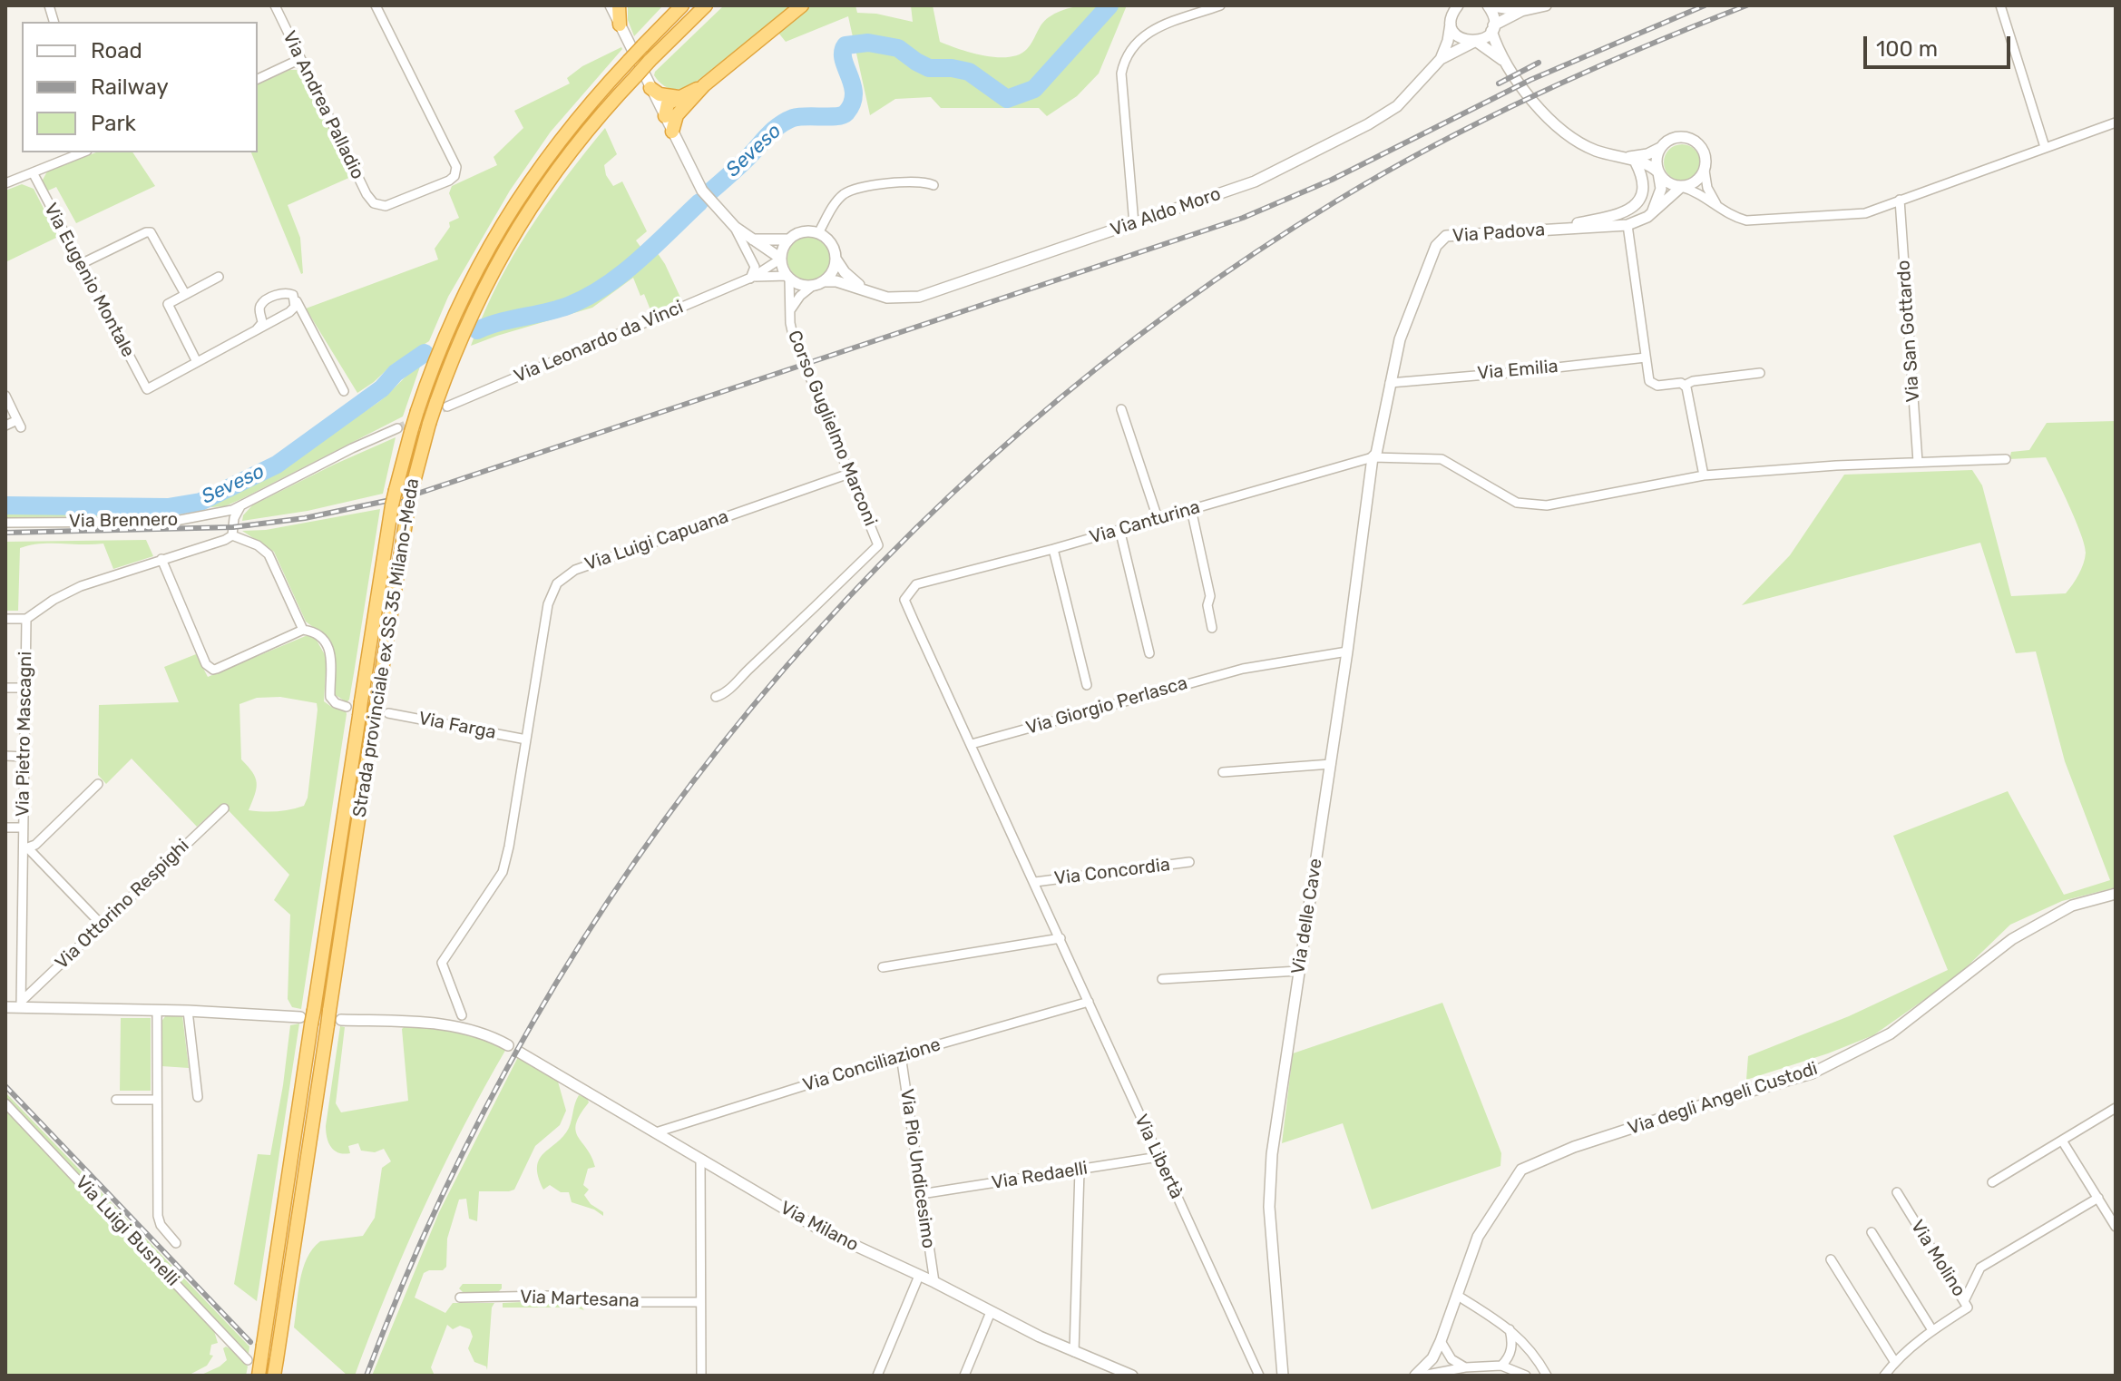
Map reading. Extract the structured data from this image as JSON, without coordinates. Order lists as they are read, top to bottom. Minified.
{"streets":{"highway":["Strada provinciale ex SS 35 Milano-Meda"],"street":["Via Andrea Palladio","Via Aldo Moro","Via Padova","Via Eugenio Montale","Via San Gottardo","Via Leonardo da Vinci","Via Emilia","Corso Guglielmo Marconi","Via Brennero","Via Canturina","Via Luigi Capuana","Via Giorgio Perlasca","Via Farga","Via Pietro Mascagni","Via Concordia","Via Ottorino Respighi","Via delle Cave","Via Conciliazione","Via degli Angeli Custodi","Via Libertà","Via Pio Undicesimo","Via Redaelli","Via Milano","Via Luigi Busnelli","Via Molino","Via Martesana"]},"crossings":[["Via Aldo Moro","Corso Guglielmo Marconi"],["Via Padova","Via Emilia"],["Via Padova","Via Canturina"],["Via Padova","Via delle Cave"],["Via San Gottardo","Via Canturina"],["Via Leonardo da Vinci","Strada provinciale ex SS 35 Milano-Meda"],["Corso Guglielmo Marconi","Via Luigi Capuana"],["Via Canturina","Via delle Cave"],["Via Canturina","Via Libertà"],["Via Luigi Capuana","Via Farga"],["Via Giorgio Perlasca","Via delle Cave"],["Via Giorgio Perlasca","Via Libertà"],["Via Pietro Mascagni","Via Ottorino Respighi"],["Via Concordia","Via Libertà"],["Via Conciliazione","Via Libertà"],["Via Conciliazione","Via Pio Undicesimo"],["Via Conciliazione","Via Milano"],["Via Libertà","Via Redaelli"],["Via Pio Undicesimo","Via Redaelli"],["Via Pio Undicesimo","Via Milano"]],"water":["Seveso"],"legend":["Road","Railway","Park"],"scale_bar":"100 m"}
